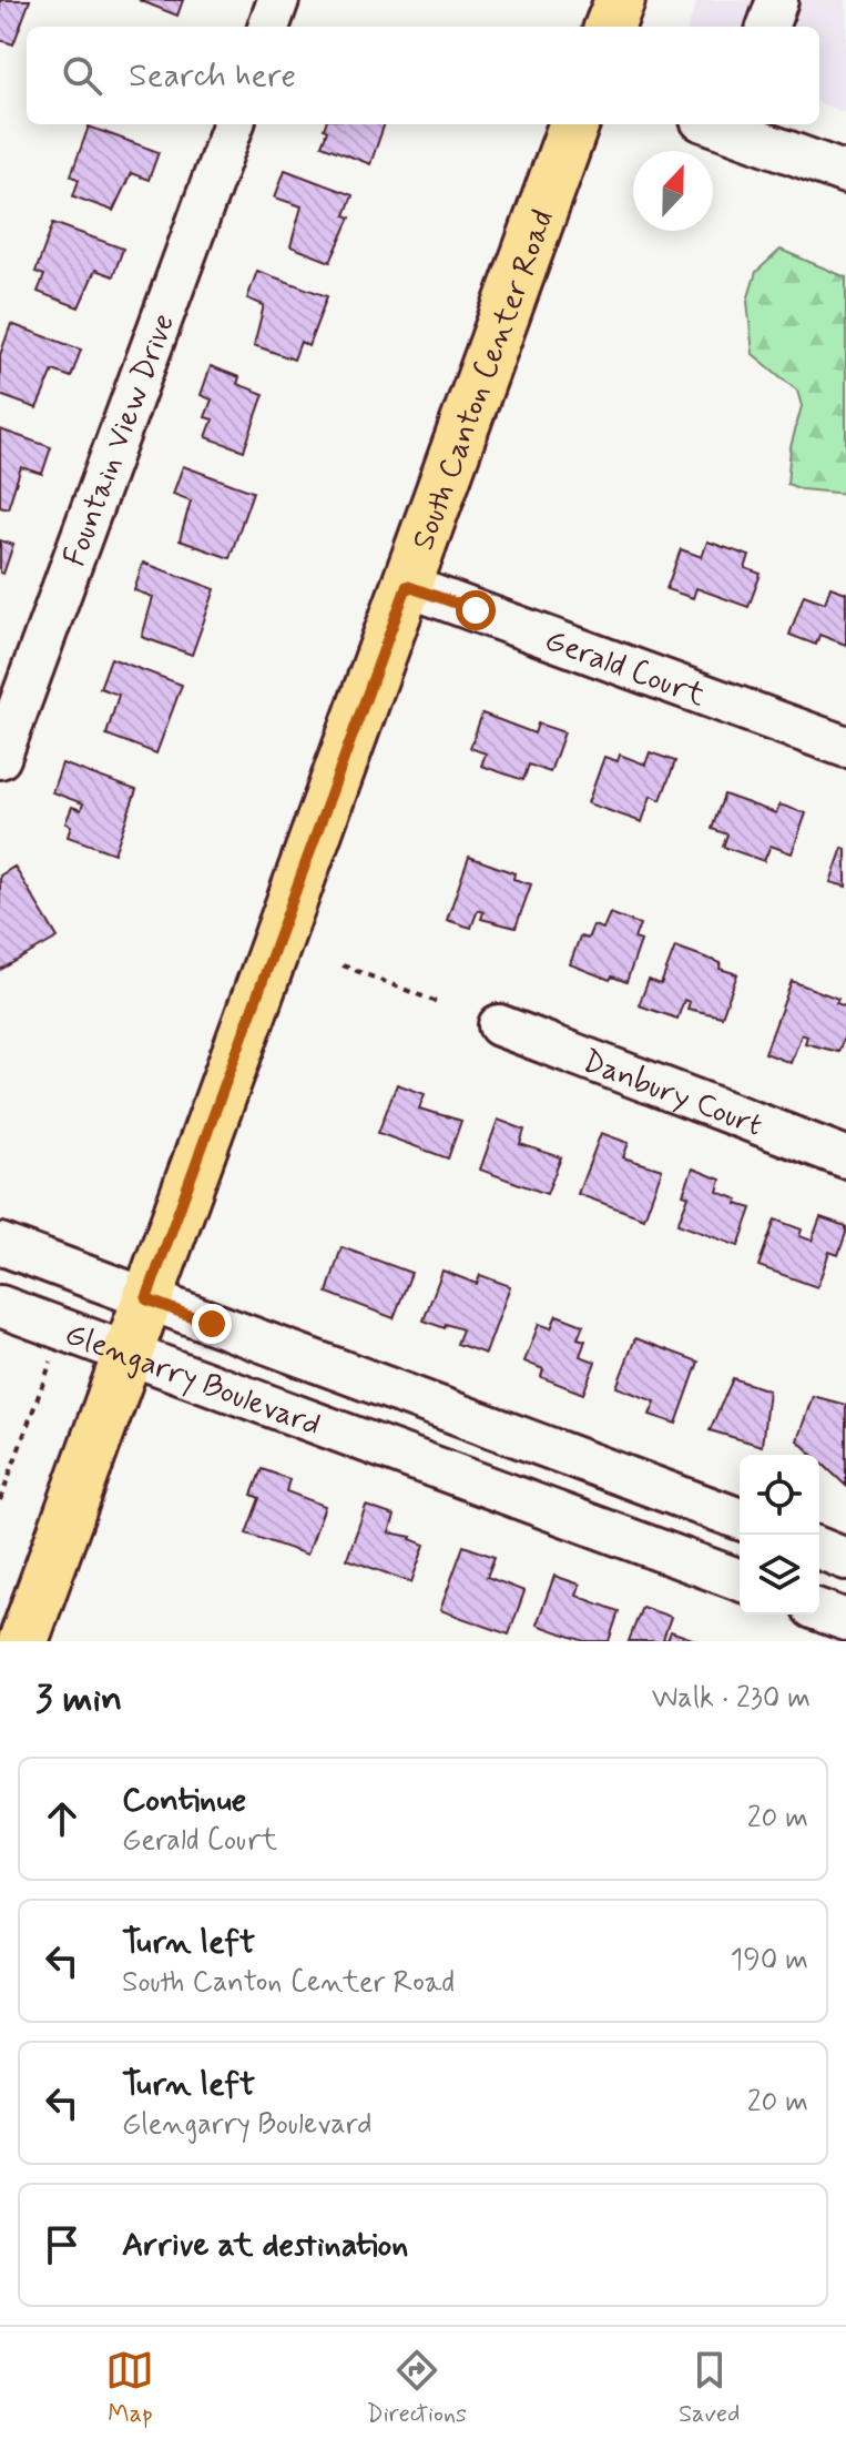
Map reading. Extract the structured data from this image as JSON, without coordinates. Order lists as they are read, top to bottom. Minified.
{"streets":{"main road":["South Canton Center Road"],"street":["Fountain View Drive","Gerald Court","Danbury Court","Glengarry Boulevard"]},"crossings":[["South Canton Center Road","Gerald Court"],["South Canton Center Road","Glengarry Boulevard"]],"north":"top","page":{"search":"Search here","heading":["3 min","Walk · 230 m"],"list":[["Continue","Gerald Court","20 m"],["Turn left","South Canton Center Road","190 m"],["Turn left","Glengarry Boulevard","20 m"],"Arrive at destination"],"nav":["Map","Directions","Saved"]}}
